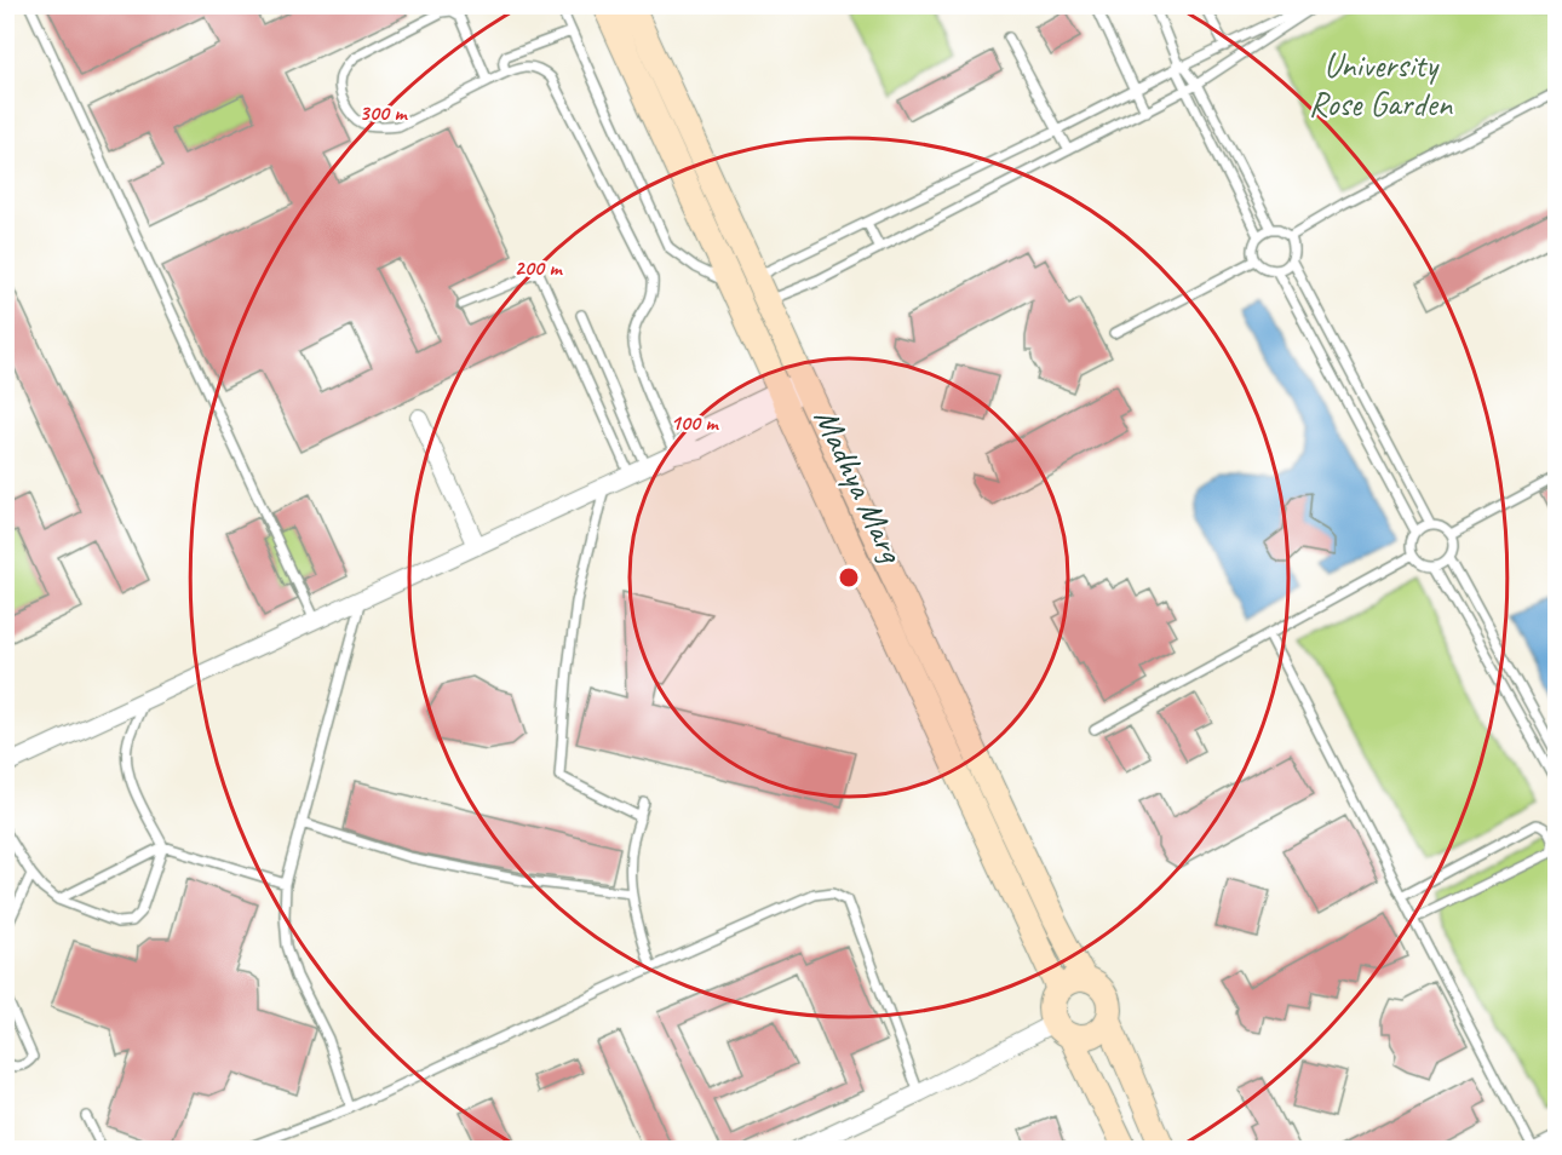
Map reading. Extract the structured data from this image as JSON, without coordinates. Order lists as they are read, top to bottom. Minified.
{"streets":{"main road":["Madhya Marg"]},"parks":["University Rose Garden"],"rings":["300 m","200 m","100 m"]}
